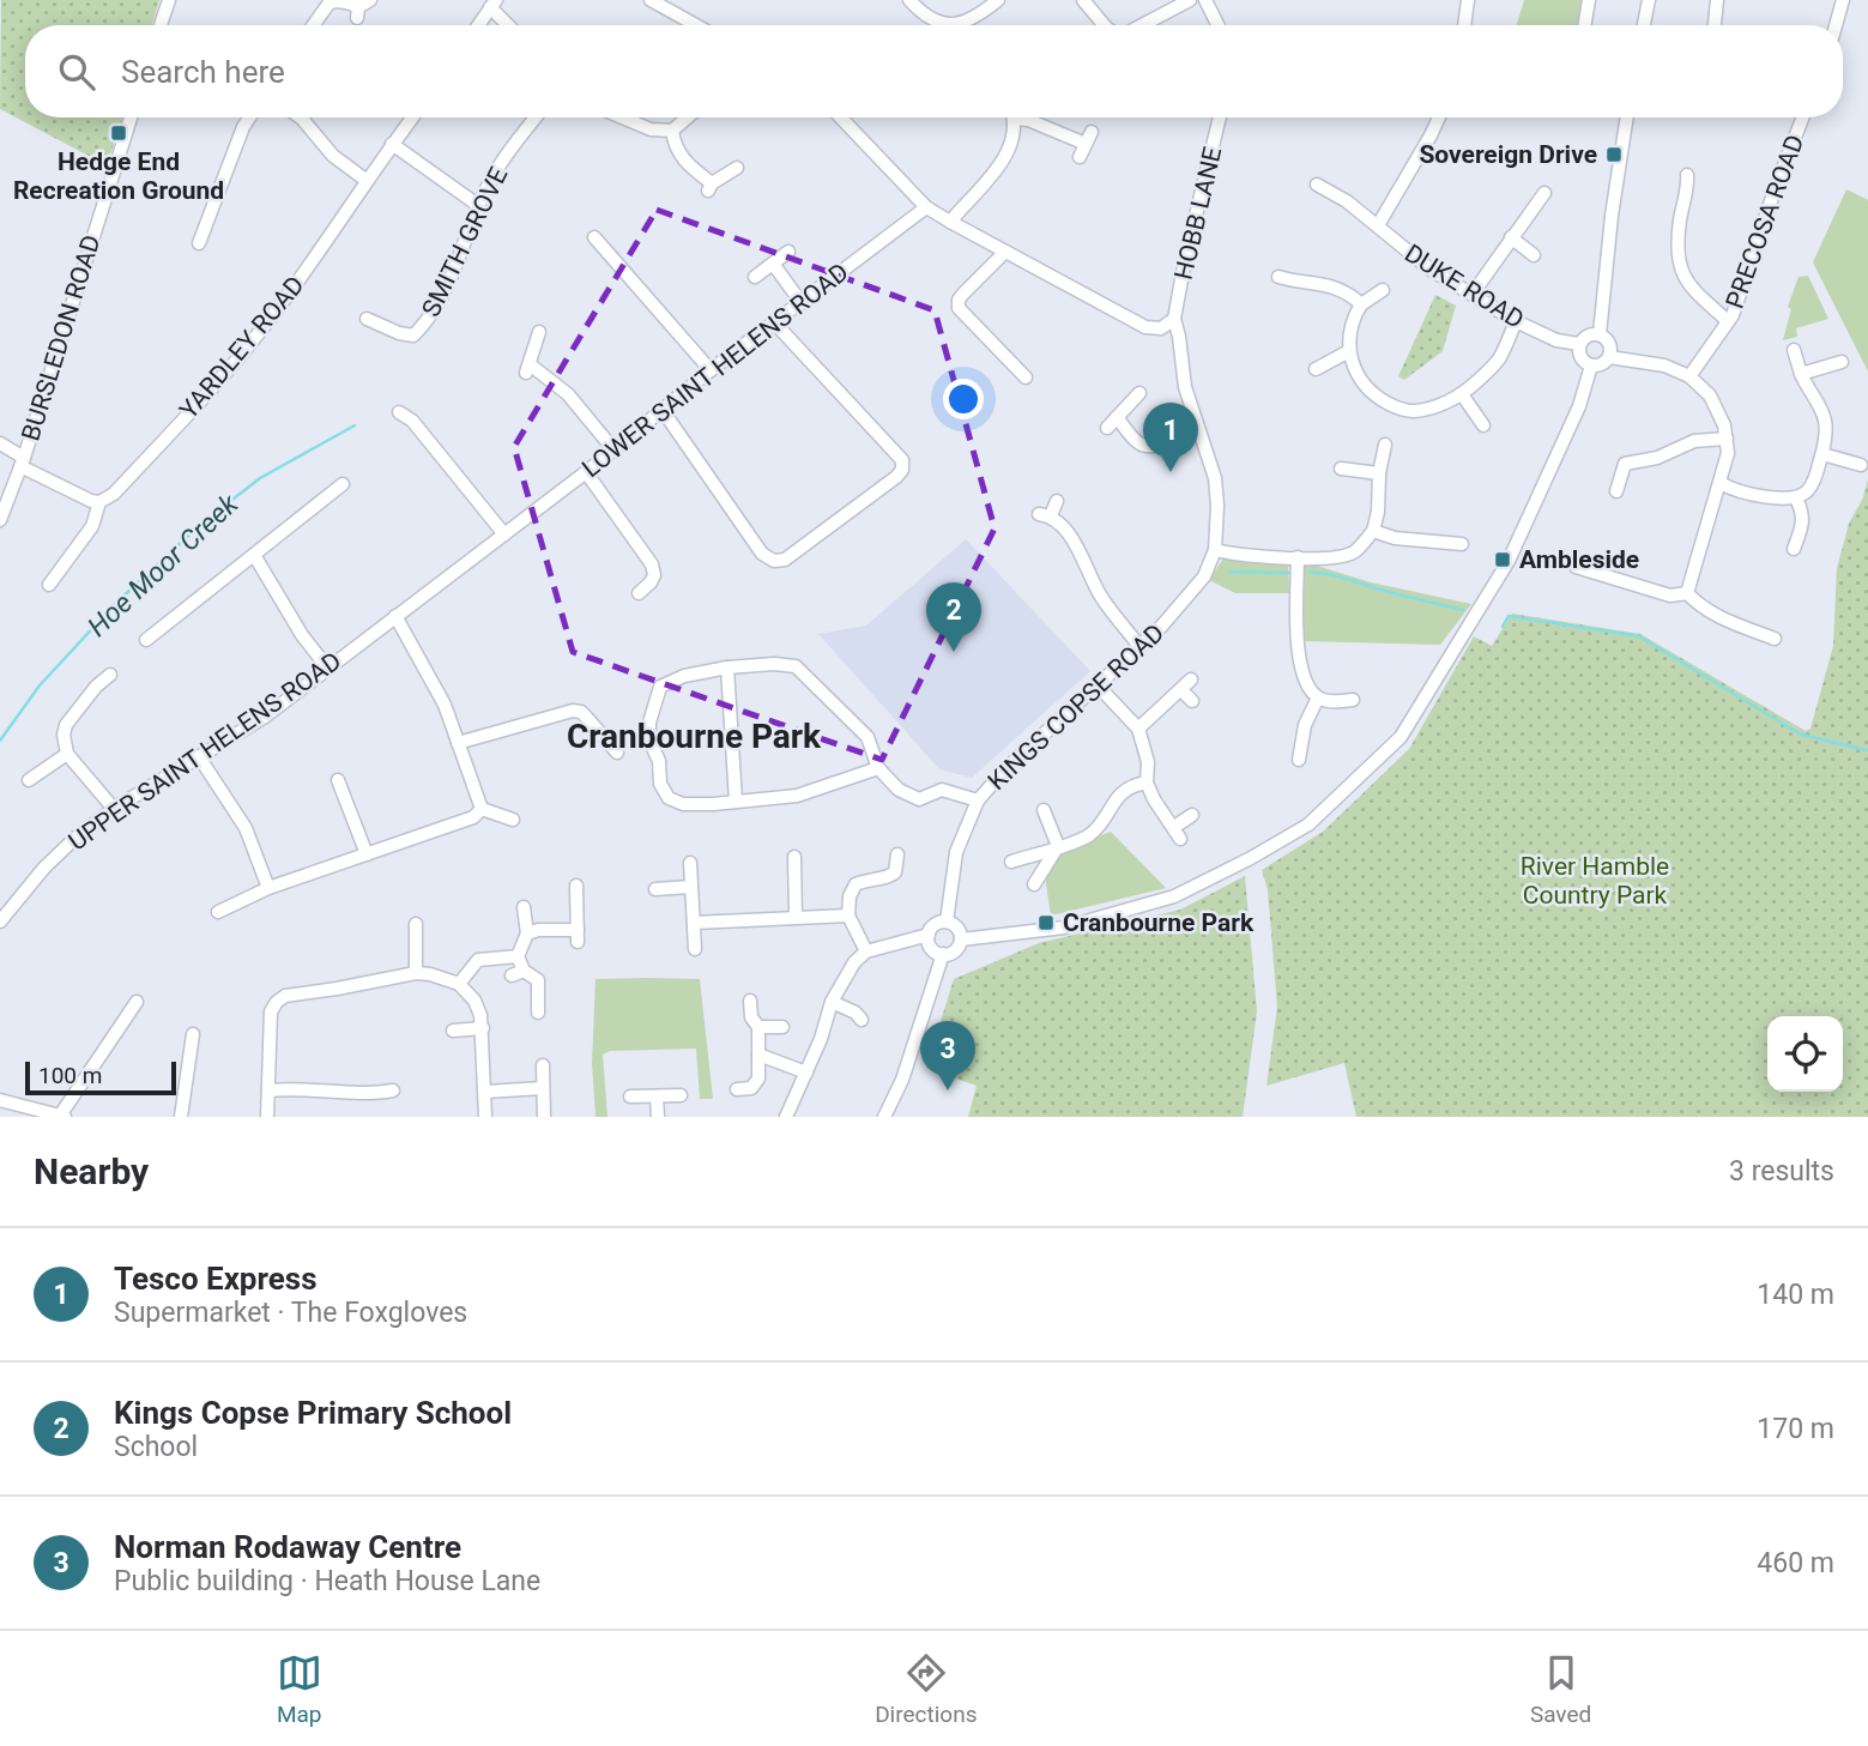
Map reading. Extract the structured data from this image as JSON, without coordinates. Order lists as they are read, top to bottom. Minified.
{"streets":{"street":["HOBB LANE","PRECOSA ROAD","SMITH GROVE","DUKE ROAD","BURSLEDON ROAD","YARDLEY ROAD","LOWER SAINT HELENS ROAD","KINGS COPSE ROAD","UPPER SAINT HELENS ROAD"]},"crossings":[["LOWER SAINT HELENS ROAD","UPPER SAINT HELENS ROAD"]],"districts":["Cranbourne Park"],"water":["Hoe Moor Creek"],"parks":["River Hamble Country Park"],"places":{"transit":["Hedge End Recreation Ground","Sovereign Drive","Ambleside","Cranbourne Park"]},"scale_bar":"100 m","page":{"search":"Search here","pins":["1","2","3"],"scale":"100 m","heading":["Nearby","3 results"],"list":[{"mark":"1","name":"Tesco Express","note":"Supermarket · The Foxgloves","value":"140 m"},{"mark":"2","name":"Kings Copse Primary School","note":"School","value":"170 m"},{"mark":"3","name":"Norman Rodaway Centre","note":"Public building · Heath House Lane","value":"460 m"}],"nav":["Map","Directions","Saved"]}}
